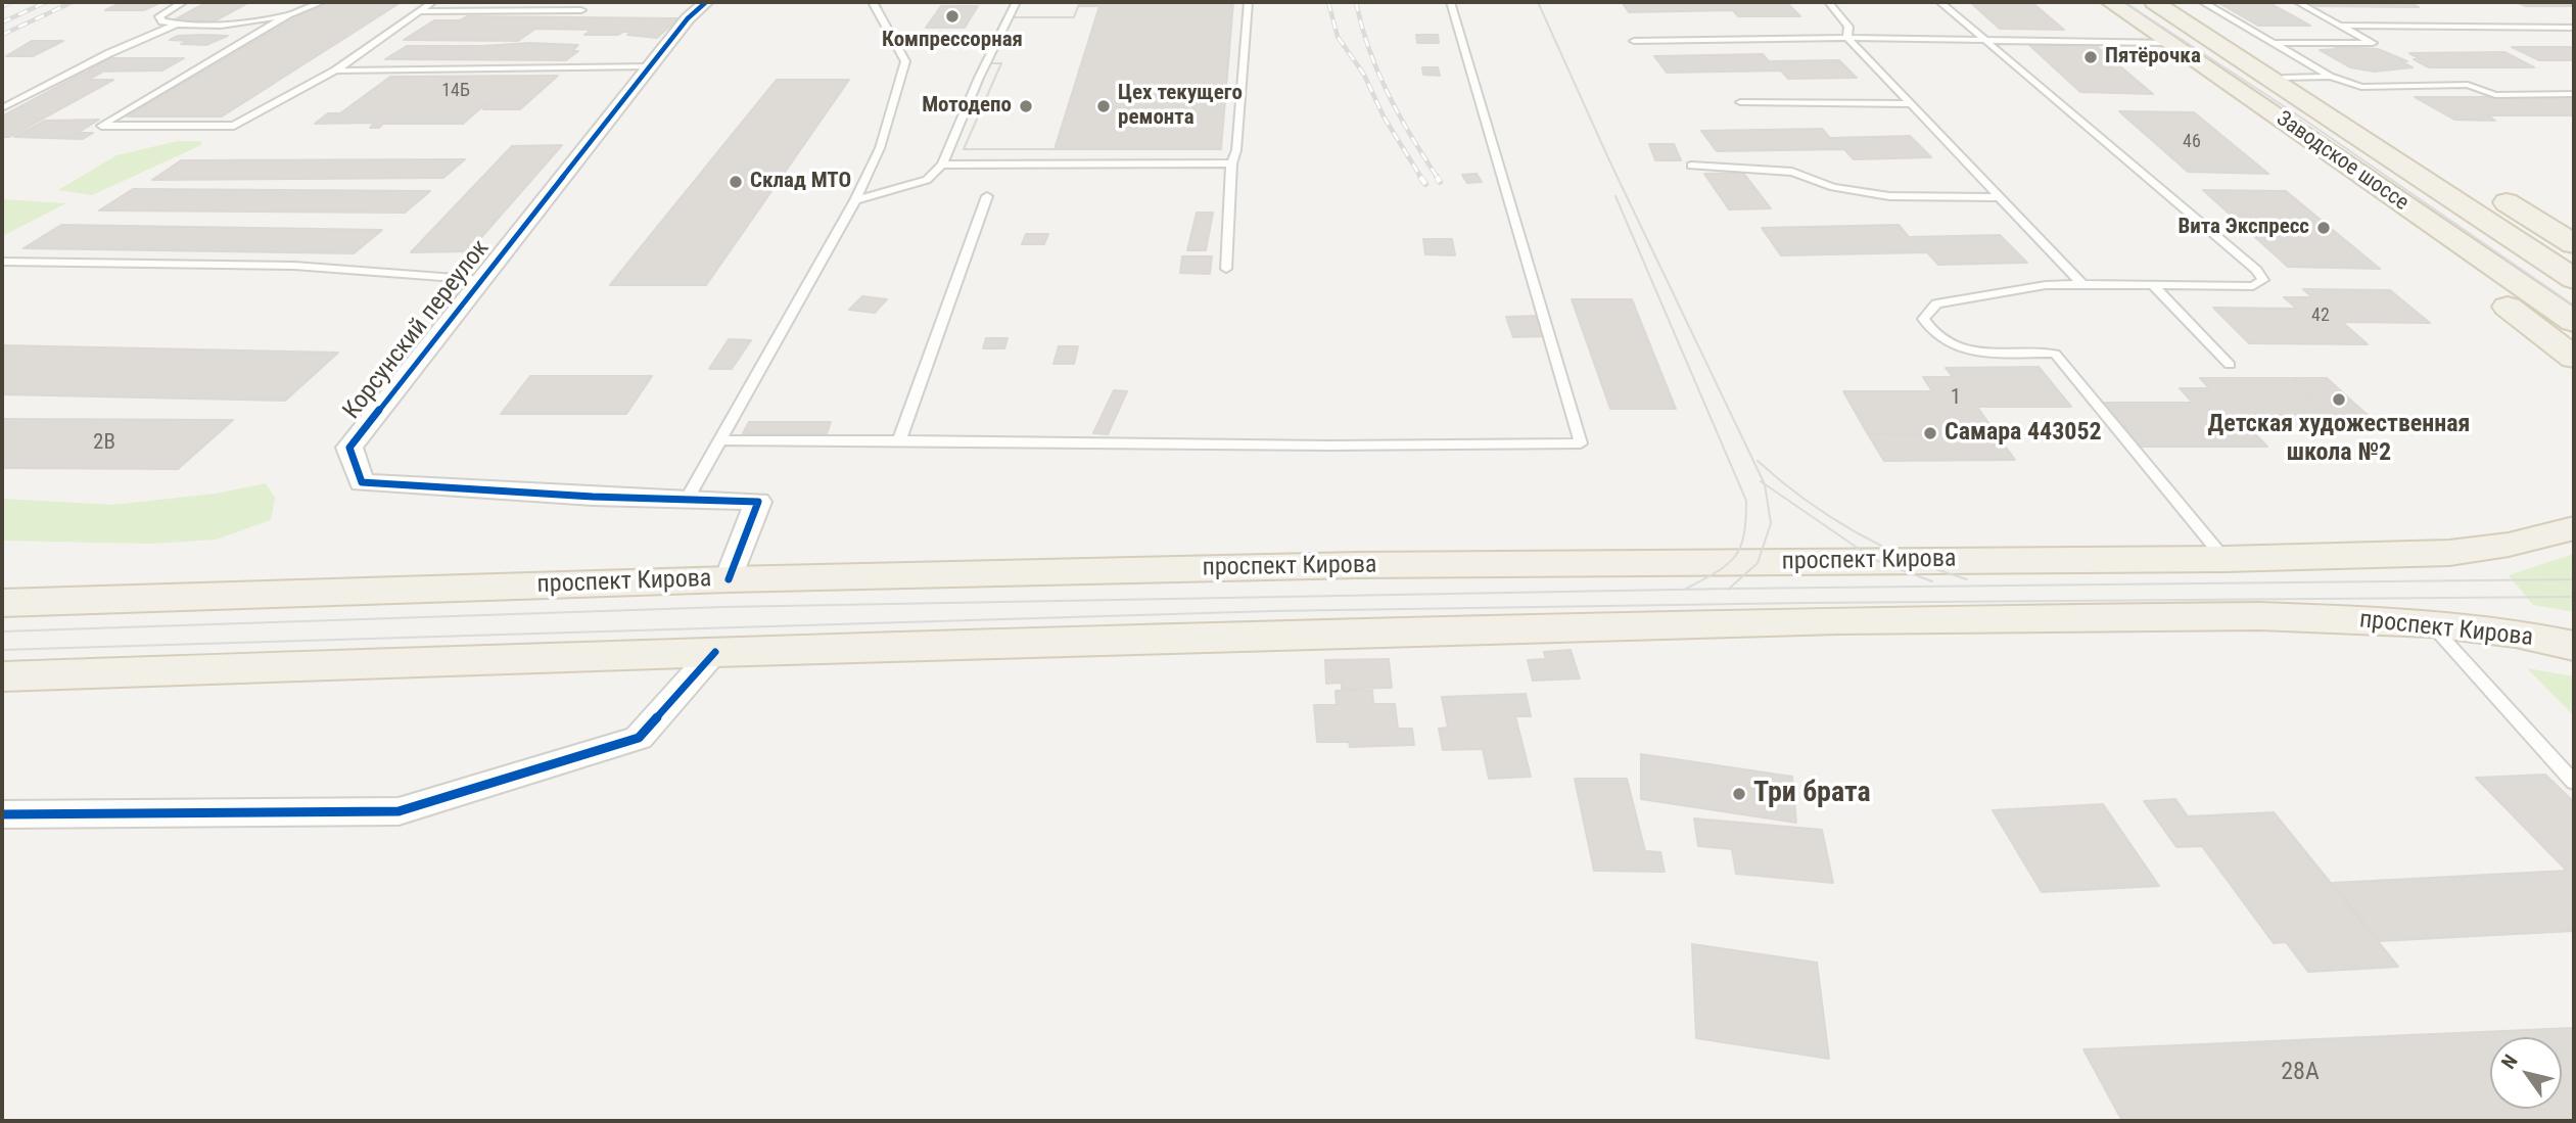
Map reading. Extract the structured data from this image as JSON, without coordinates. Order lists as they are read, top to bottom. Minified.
{"streets":{"main road":["Заводское шоссе","проспект Кирова"],"street":["Корсунский переулок"]},"crossings":[["Корсунский переулок","проспект Кирова"]],"places":["Компрессорная","Пятёрочка","Мотодепо","Цех текущего ремонта","Склад МТО","Вита Экспресс","Детская художественная школа №2","Самара 443052","Три брата"],"house_numbers":["14Б","46","42","1","2В","28А"],"north":"top left"}
